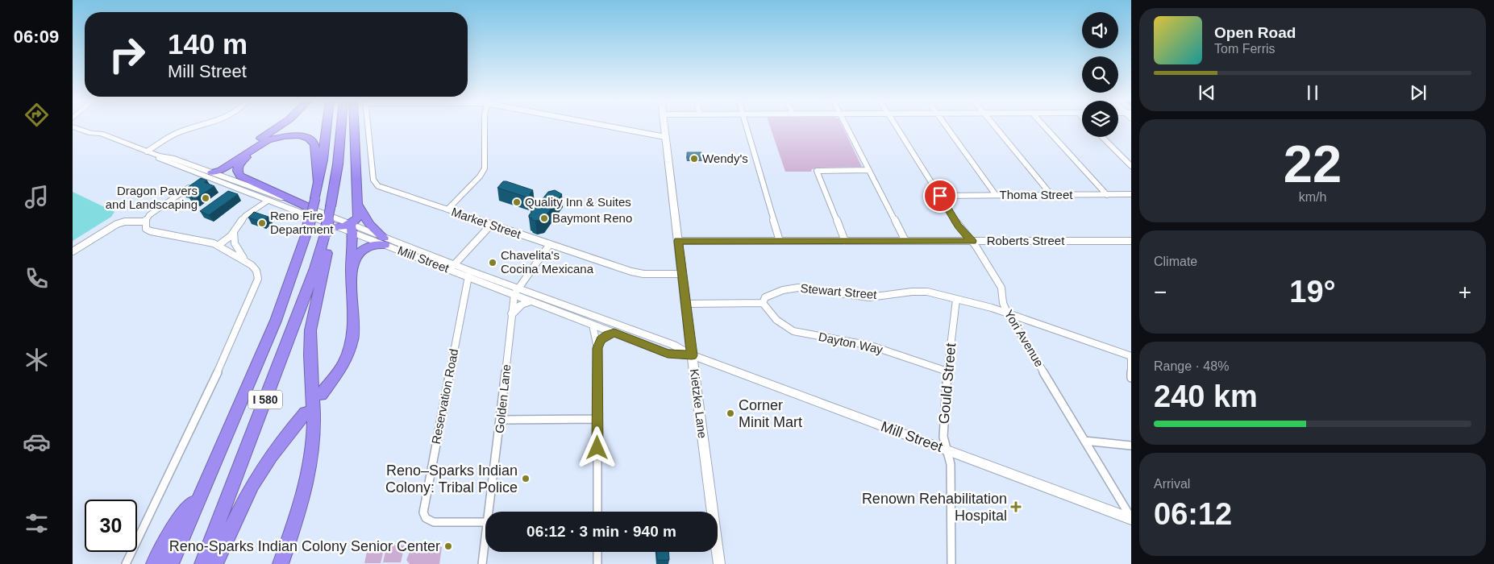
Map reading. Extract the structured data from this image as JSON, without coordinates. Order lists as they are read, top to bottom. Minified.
{"streets":{"highway":["I 580"],"main road":["Mill Street","Kietzke Lane"],"street":["Thoma Street","Market Street","Roberts Street","Stewart Street","Yori Avenue","Dayton Way","Gould Street","Reservation Road","Golden Lane"]},"crossings":[["Thoma Street","Yori Avenue"],["Market Street","Golden Lane"],["Market Street","Kietzke Lane"],["Roberts Street","Yori Avenue"],["Roberts Street","Kietzke Lane"],["Mill Street","Yori Avenue"],["Mill Street","Gould Street"],["Mill Street","Reservation Road"],["Mill Street","Golden Lane"],["Mill Street","Kietzke Lane"],["Stewart Street","Yori Avenue"],["Stewart Street","Dayton Way"],["Stewart Street","Gould Street"],["Dayton Way","Gould Street"]],"places":{"other":["Wendy's","Dragon Pavers and Landscaping","Quality Inn & Suites","Baymont Reno","Reno Fire Department","Chavelita's Cocina Mexicana","Corner Minit Mart","Reno–Sparks Indian Colony: Tribal Police","Reno-Sparks Indian Colony Senior Center"],"health":["Renown Rehabilitation Hospital"]},"page":{"tabs":"06:09","turn":["140 m","Mill Street"],"song":["Open Road","Tom Ferris"],"tile":[["22","km/h"],"Climate",["Range · 48%","240 km"],["Arrival","06:12"]],"heat":["−","19°","+"],"limit":"30","trip":"06:12 · 3 min · 940 m"}}
